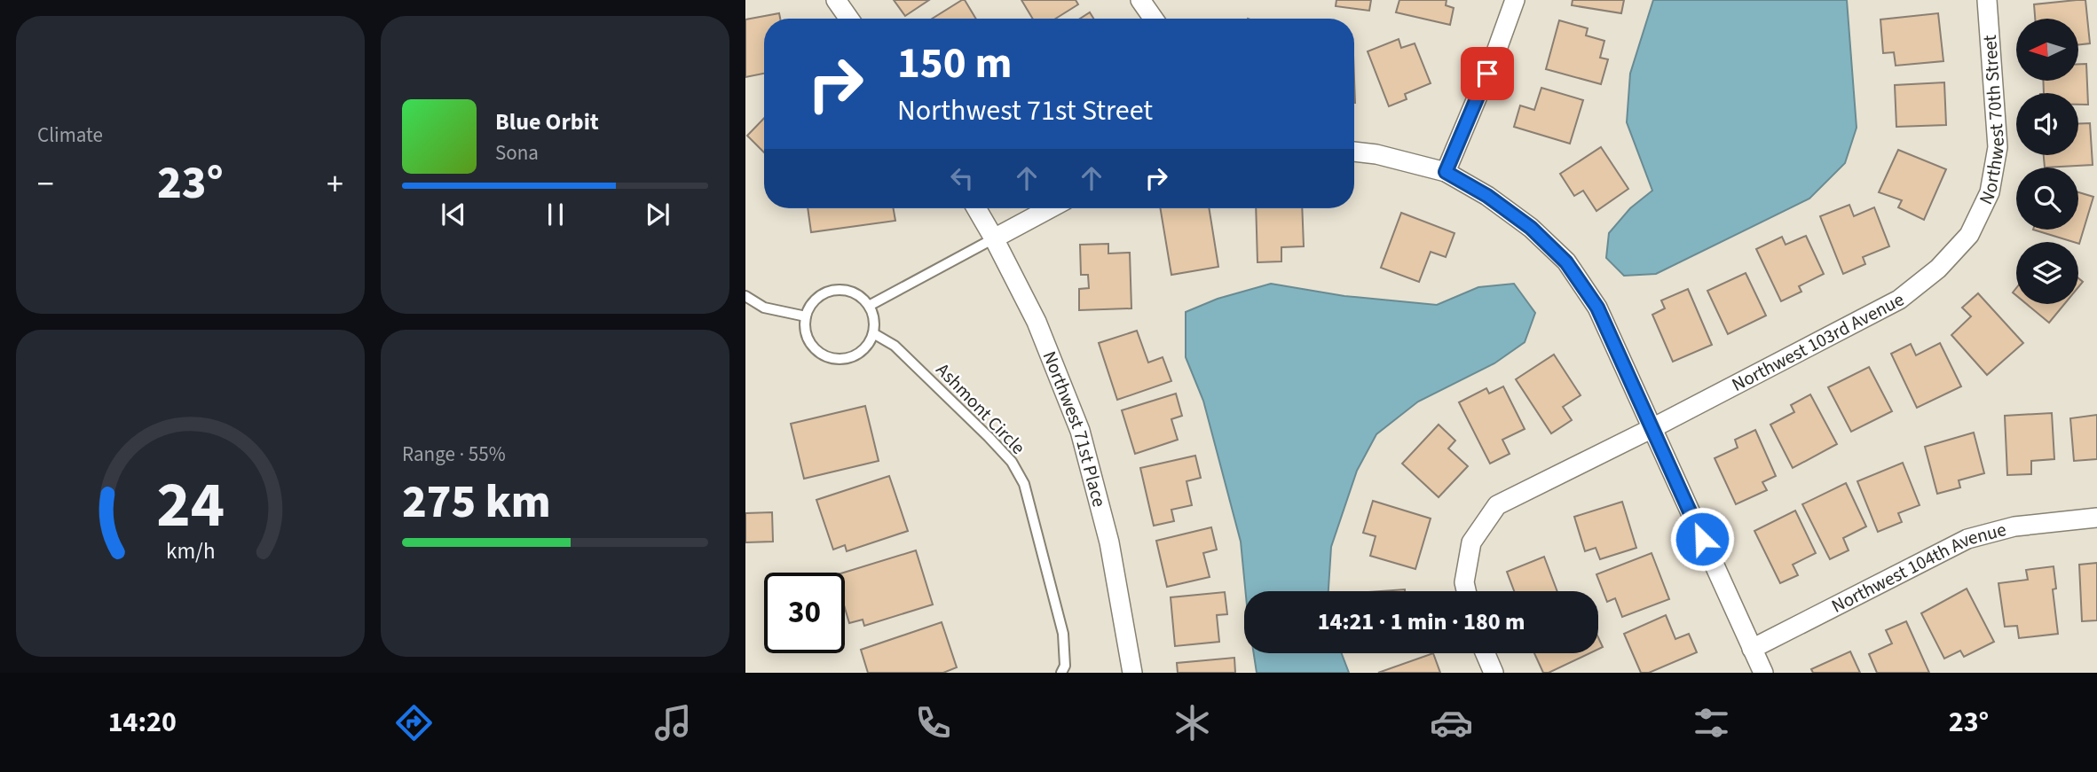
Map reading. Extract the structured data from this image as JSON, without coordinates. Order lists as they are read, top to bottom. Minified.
{"streets":{"street":["Northwest 70th Street","Northwest 103rd Avenue","Northwest 71st Place","Northwest 104th Avenue"],"lane":["Ashmont Circle"]},"crossings":[["Northwest 70th Street","Northwest 103rd Avenue"]],"north":"left","page":{"tile":["Climate",["Range · 55%","275 km"]],"turn":["150 m","Northwest 71st Street"],"song":["Blue Orbit","Sona"],"heat":["−","23°","+"],"limit":"30","trip":"14:21 · 1 min · 180 m","tabs":["14:20","23°"],"gauge":["24","km/h"]}}
